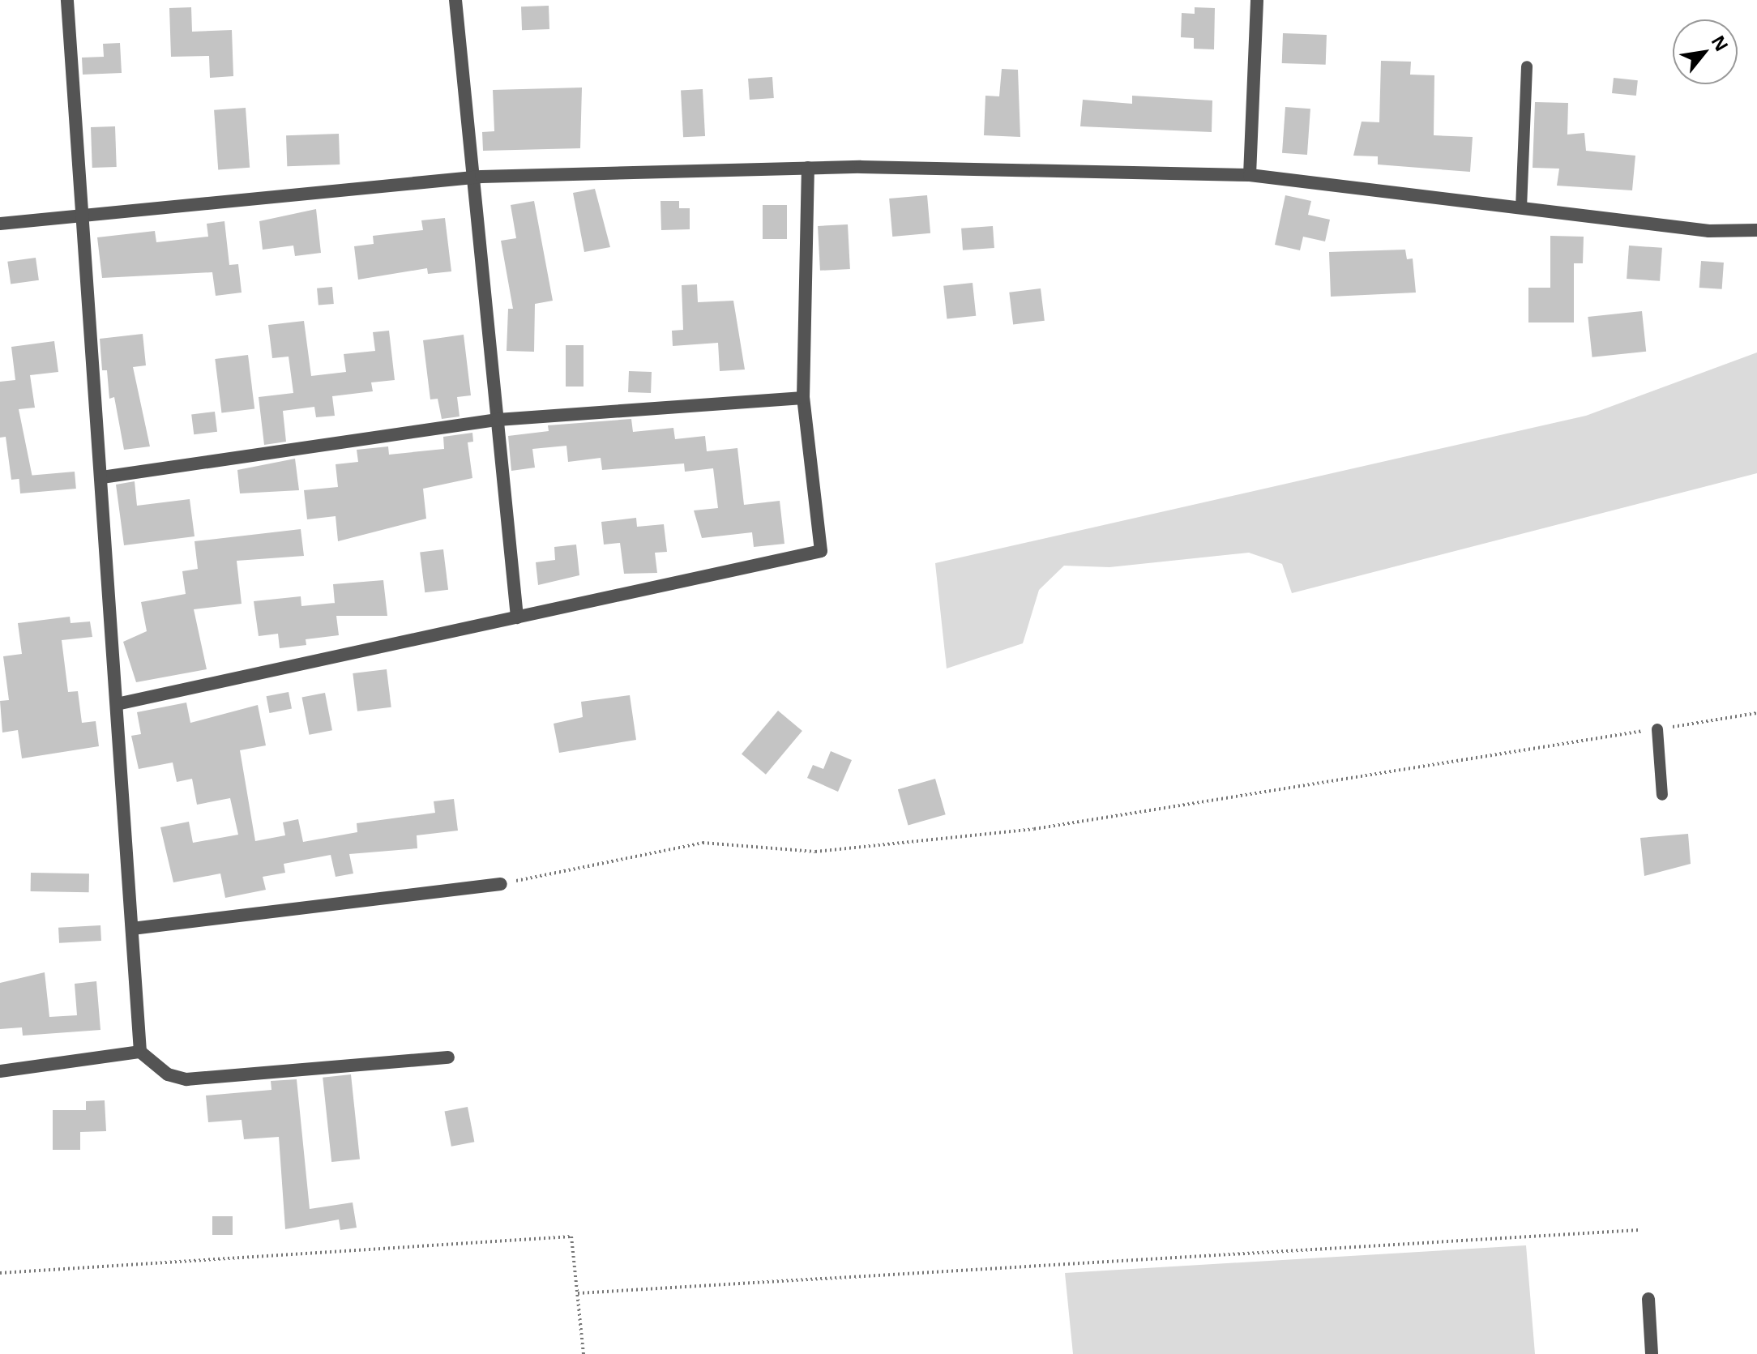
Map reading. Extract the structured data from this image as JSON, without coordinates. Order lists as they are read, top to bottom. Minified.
{"north":"top right"}
